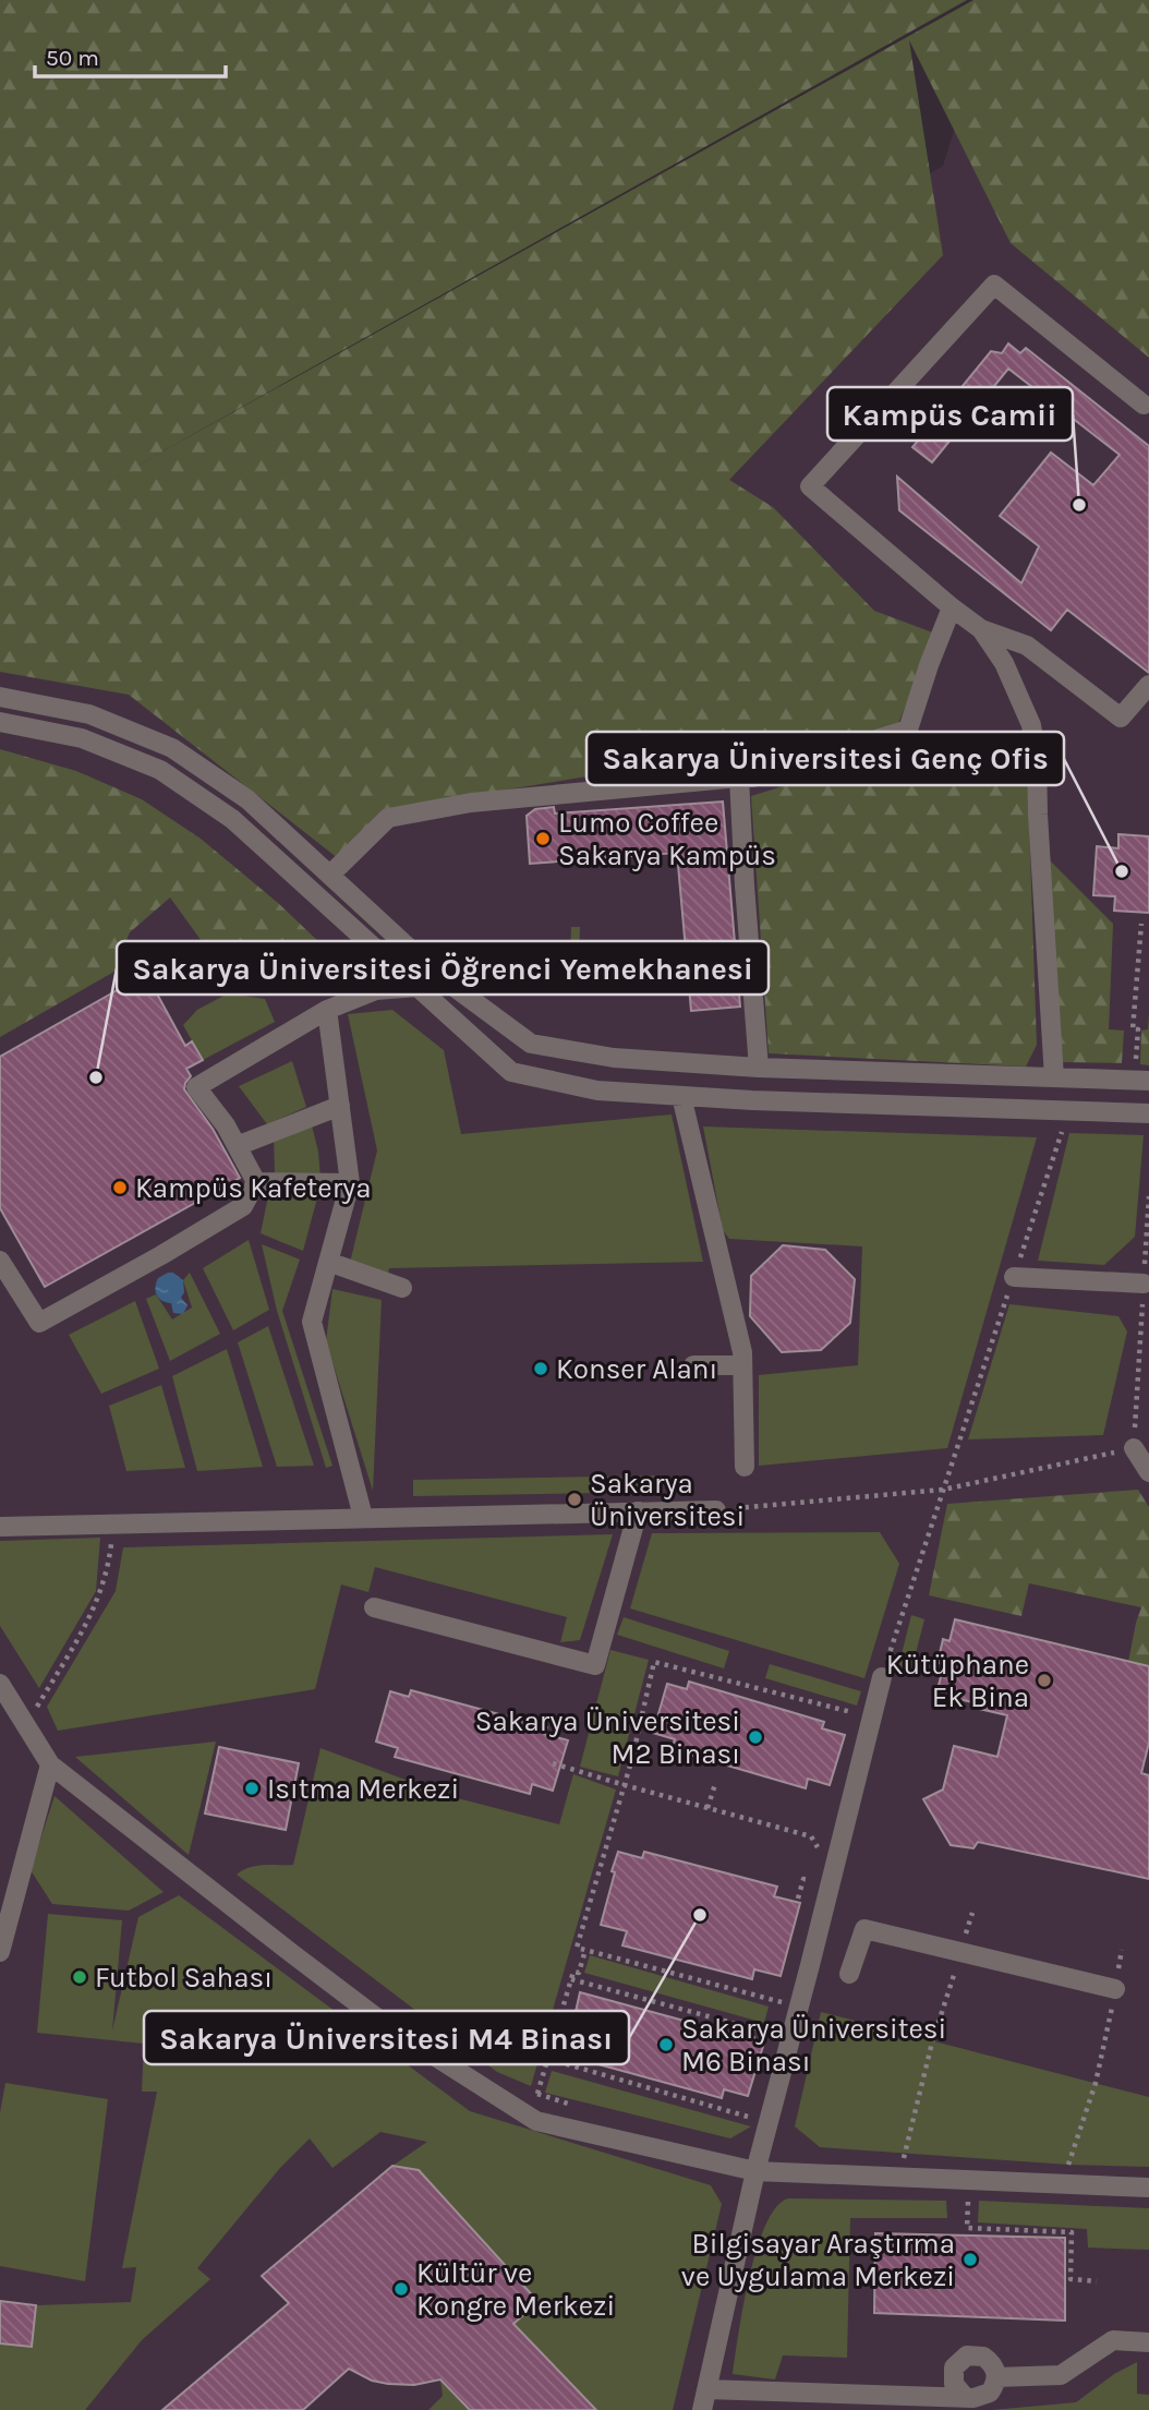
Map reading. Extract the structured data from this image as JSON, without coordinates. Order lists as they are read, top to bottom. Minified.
{"places":["Kampüs Camii","Lumo Coffee Sakarya Kampüs","Sakarya Üniversitesi Genç Ofis","Sakarya Üniversitesi Öğrenci Yemekhanesi","Kampüs Kafeterya","Konser Alanı","Sakarya Üniversitesi","Kütüphane Ek Bina","Sakarya Üniversitesi M2 Binası","Isıtma Merkezi","Sakarya Üniversitesi M4 Binası","Futbol Sahası","Sakarya Üniversitesi M6 Binası","Bilgisayar Araştırma ve Uygulama Merkezi","Kültür ve Kongre Merkezi"],"scale_bar":"50 m"}
